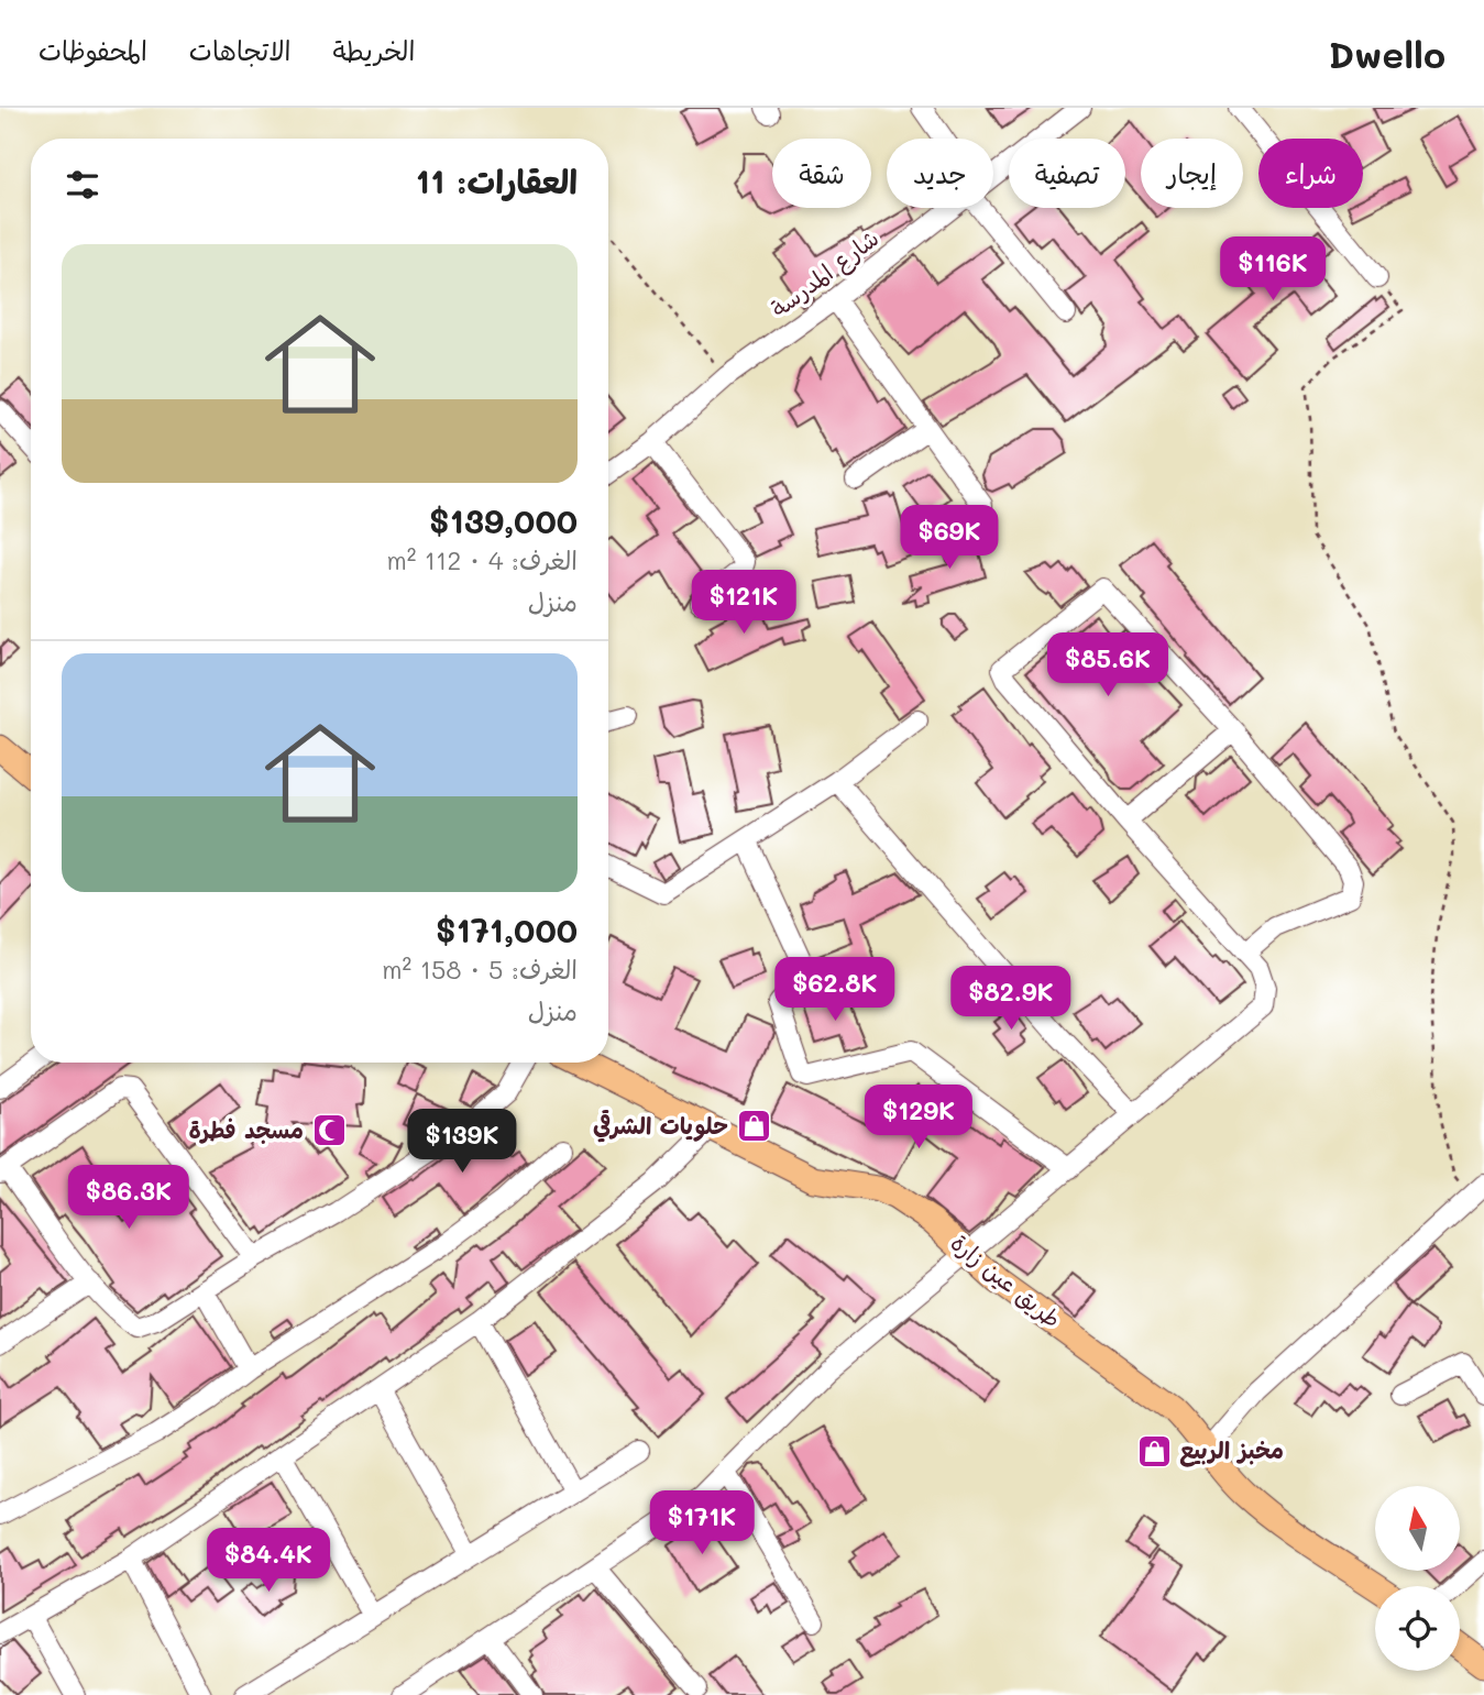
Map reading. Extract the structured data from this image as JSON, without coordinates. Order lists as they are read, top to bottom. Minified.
{"streets":{"main road":["طريق عين زارة"],"street":["شارع المدرسة"]},"places":{"shop":["حلويات الشرقي","مخبز الربيع"],"mosque":["مسجد فطرة"]},"north":"top","page":{"header":"Dwello","nav":["الخريطة","الاتجاهات","المحفوظات"],"chip":["شراء","إيجار","تصفية","جديد","شقة"],"heading":"العقارات: 11","list":[{"name":"$139,000","note":"الغرف: 4 · 112 m² · منزل"},{"name":"$171,000","note":"الغرف: 5 · 158 m² · منزل"}],"price":["$116K","$69K","$121K","$85.6K","$62.8K","$82.9K","$129K","$139K","$86.3K","$171K","$84.4K"]}}
